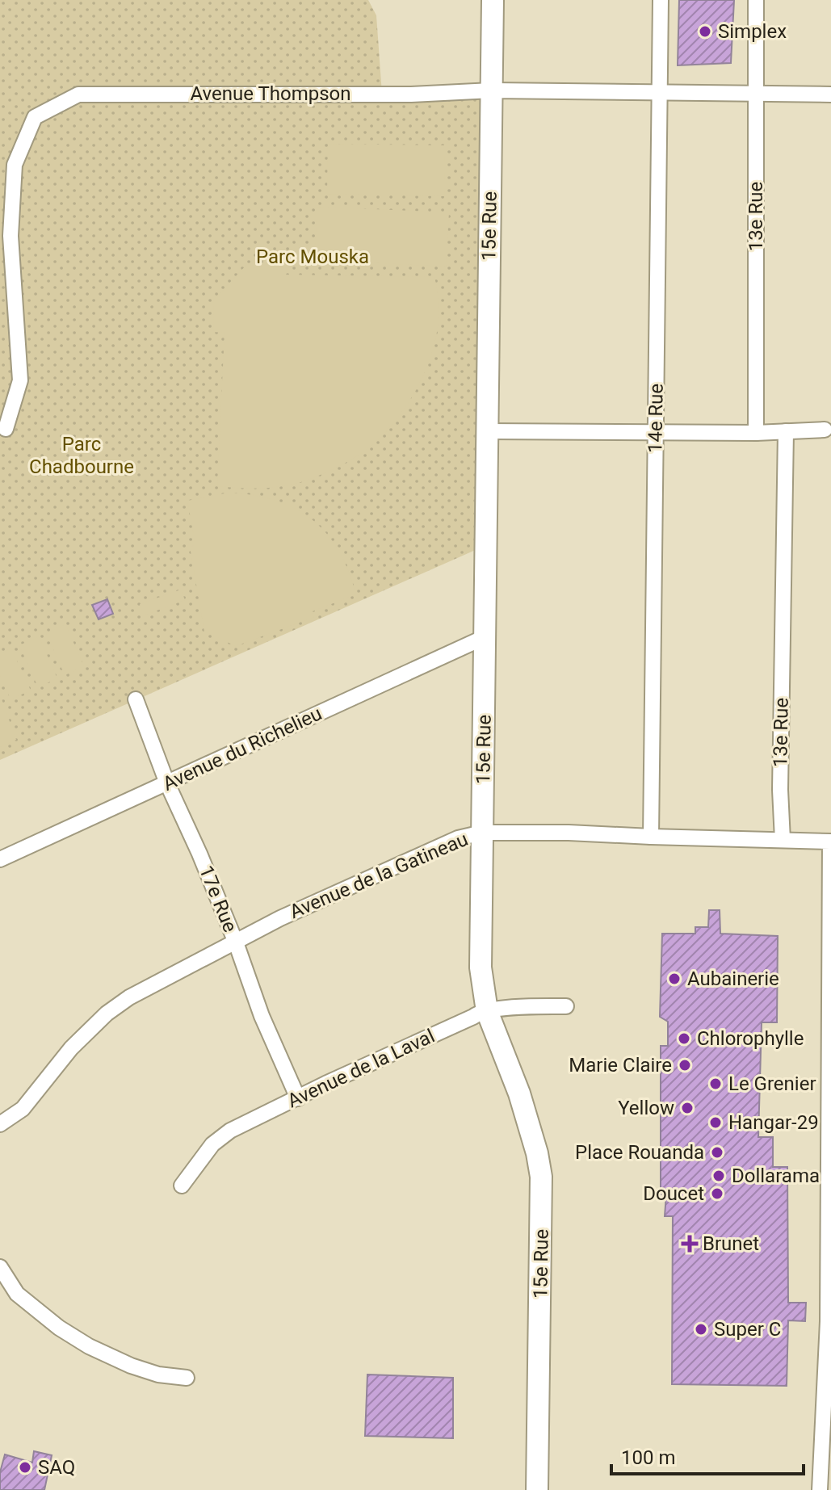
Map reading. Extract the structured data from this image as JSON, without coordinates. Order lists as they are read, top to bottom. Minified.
{"streets":{"street":["Avenue Thompson","13e Rue","15e Rue","14e Rue","Avenue du Richelieu","Avenue de la Gatineau","17e Rue","Avenue de la Laval"]},"crossings":[["Avenue Thompson","13e Rue"],["Avenue Thompson","15e Rue"],["Avenue Thompson","14e Rue"],["13e Rue","Avenue de la Gatineau"],["15e Rue","Avenue du Richelieu"],["15e Rue","Avenue de la Gatineau"],["15e Rue","Avenue de la Laval"],["14e Rue","Avenue de la Gatineau"],["Avenue du Richelieu","17e Rue"],["Avenue de la Gatineau","17e Rue"],["17e Rue","Avenue de la Laval"]],"parks":["Parc Mouska","Parc Chadbourne"],"places":{"other":["Simplex","Aubainerie","Chlorophylle","Marie Claire","Le Grenier","Yellow","Hangar-29","Place Rouanda","Dollarama","Doucet","Super C","SAQ"],"health":["Brunet"]},"scale_bar":"100 m"}
